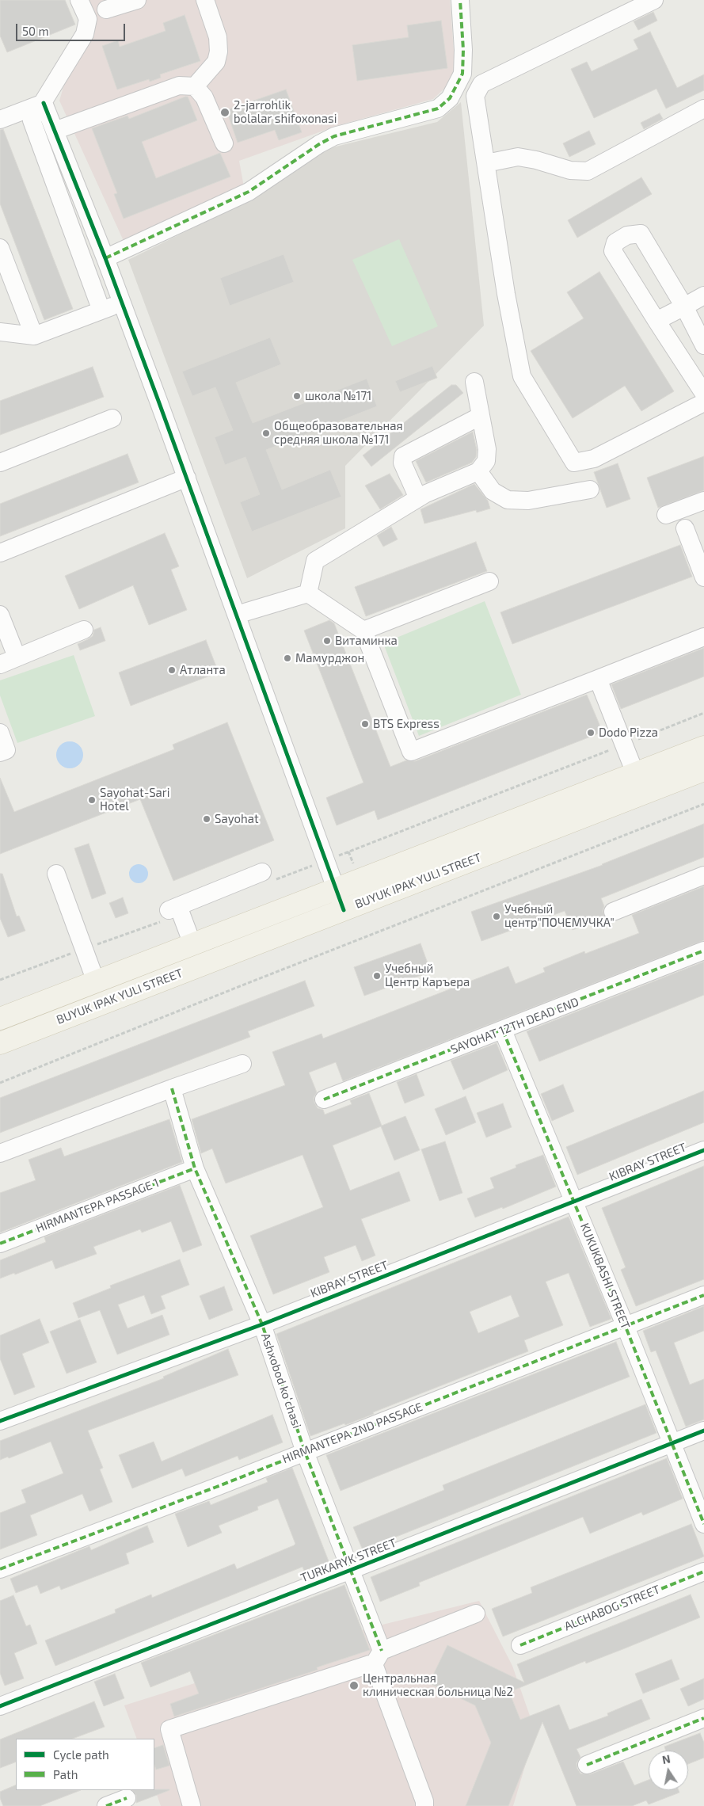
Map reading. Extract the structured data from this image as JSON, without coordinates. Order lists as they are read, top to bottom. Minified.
{"streets":{"main road":["BUYUK IPAK YULI STREET"],"street":["SAYOHAT 12TH DEAD END","KIBRAY STREET","HIRMANTEPA PASSAGE 1","KUKUKBASHI STREET","Ashxobod koʻchasi","HIRMANTEPA 2ND PASSAGE","TURKARYK STREET","ALCHABOG STREET"]},"crossings":[["SAYOHAT 12TH DEAD END","KUKUKBASHI STREET"],["KIBRAY STREET","KUKUKBASHI STREET"],["KIBRAY STREET","Ashxobod koʻchasi"],["HIRMANTEPA PASSAGE 1","Ashxobod koʻchasi"],["KUKUKBASHI STREET","HIRMANTEPA 2ND PASSAGE"],["KUKUKBASHI STREET","TURKARYK STREET"],["Ashxobod koʻchasi","HIRMANTEPA 2ND PASSAGE"],["Ashxobod koʻchasi","TURKARYK STREET"]],"places":["2-jarrohlik bolalar shifoxonasi","школа №171","Общеобразовательная средняя школа №171","Витаминка","Мамурджон","Атланта","BTS Express","Dodo Pizza","Sayohat-Sari Hotel","Sayohat","Учебный центр\"ПОЧЕМУЧКА\"","Учебный Центр Каръера","Центральная клиническая больница №2"],"legend":["Cycle path","Path"],"scale_bar":"50 m","north":"top"}
